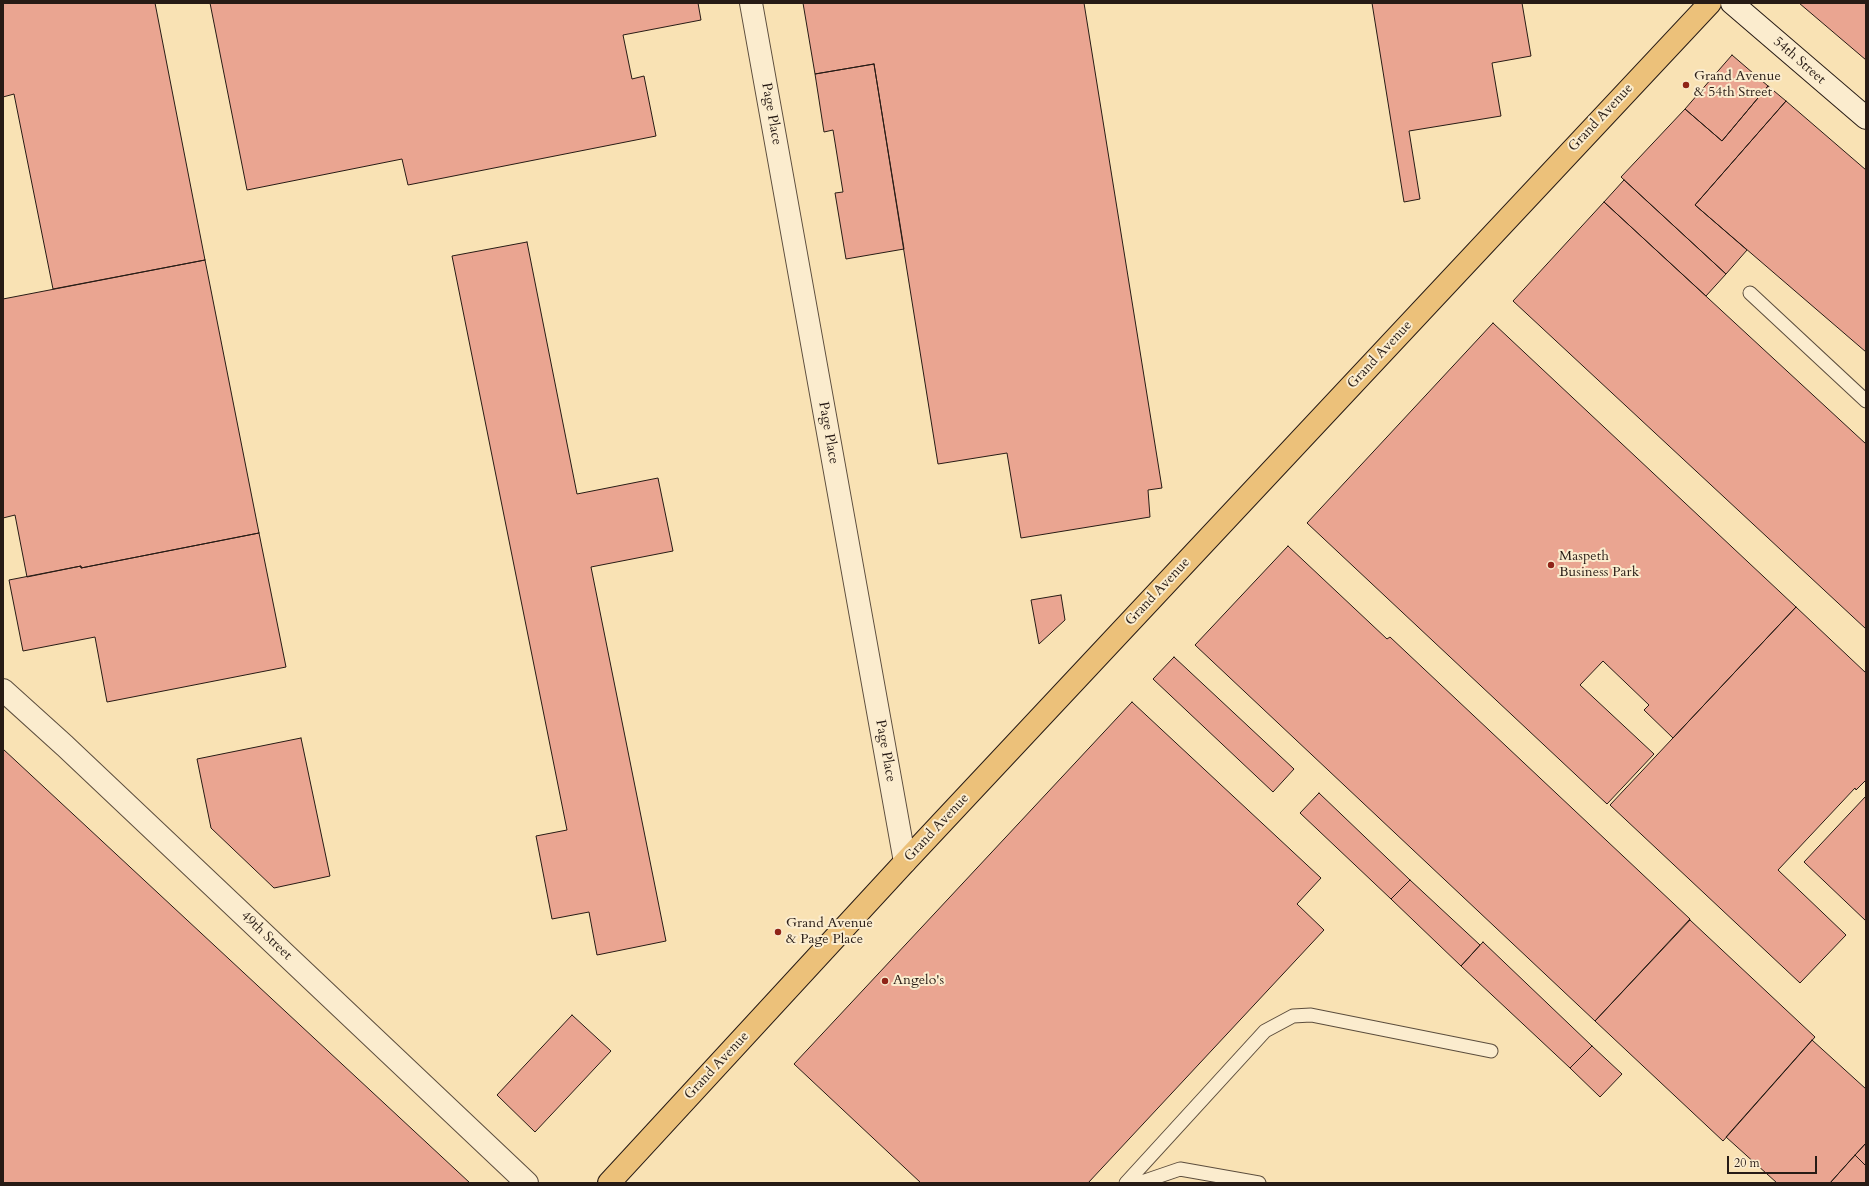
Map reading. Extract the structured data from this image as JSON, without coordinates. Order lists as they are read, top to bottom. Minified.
{"streets":{"main road":["Grand Avenue"],"street":["54th Street","Page Place","49th Street"]},"crossings":[["Page Place","Grand Avenue"]],"places":["Grand Avenue & 54th Street","Maspeth Business Park","Grand Avenue & Page Place","Angelo's"],"scale_bar":"20 m"}
